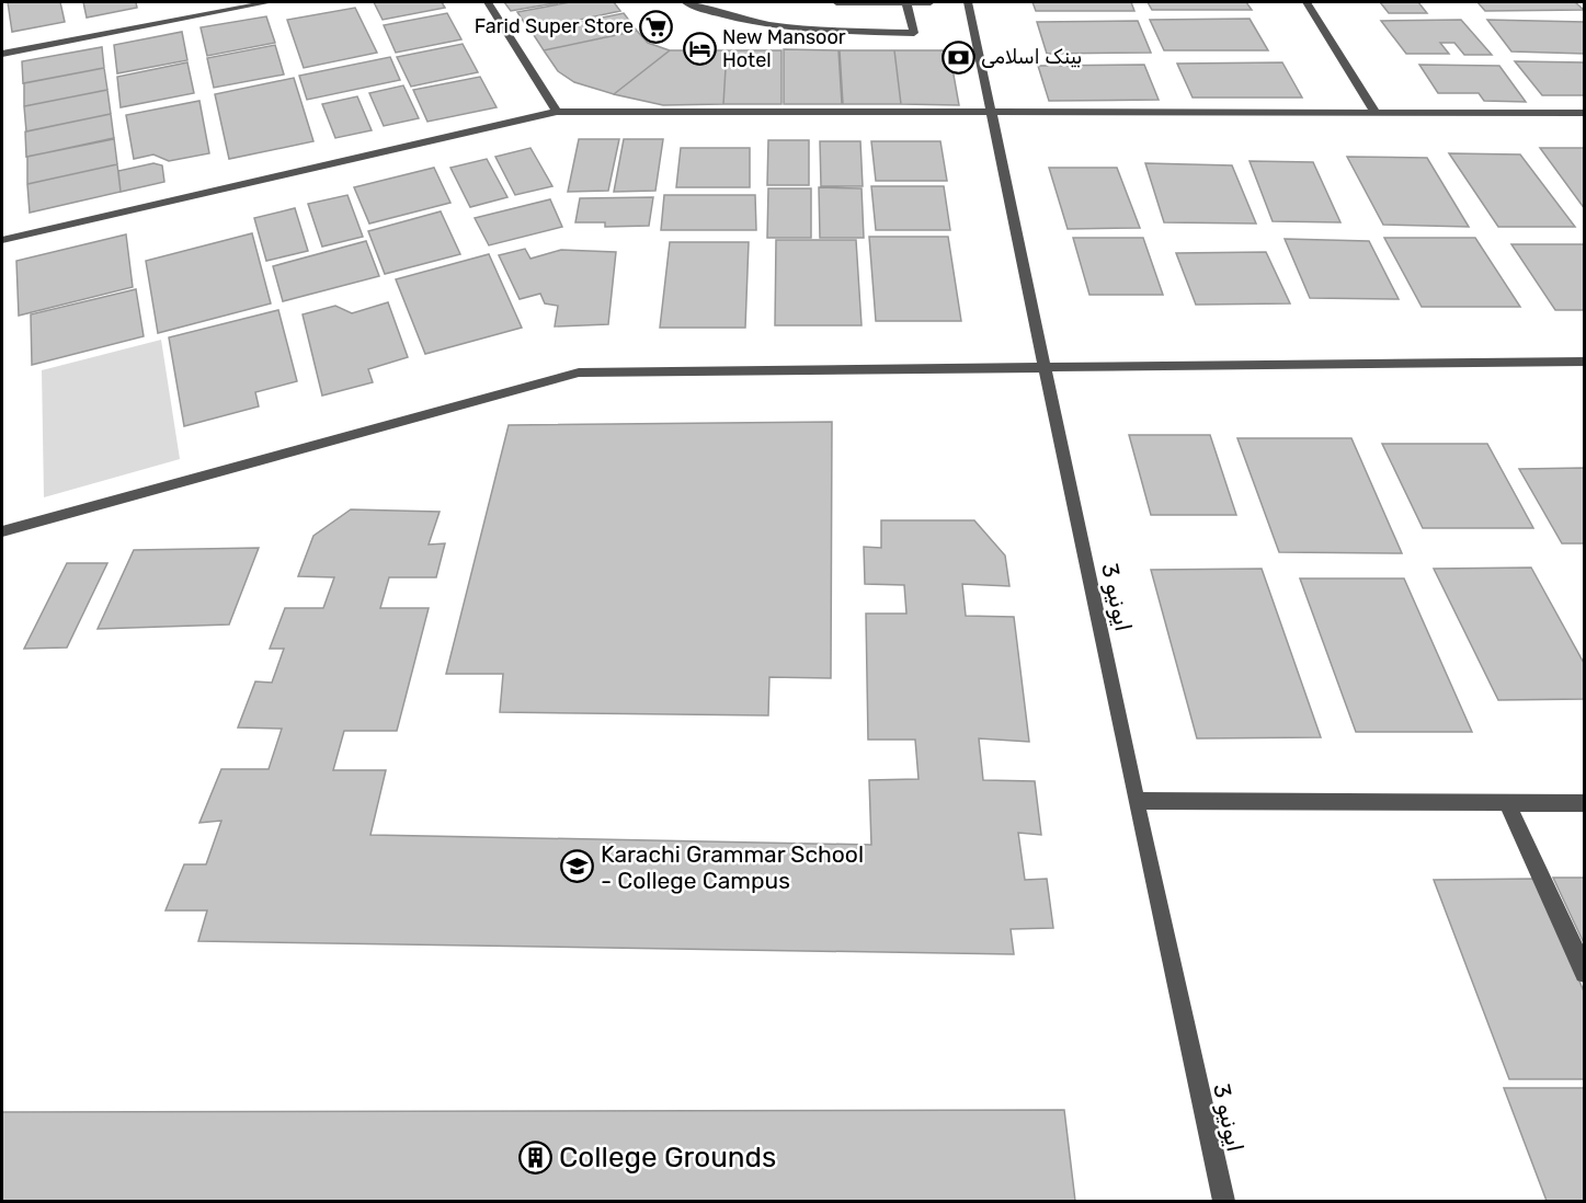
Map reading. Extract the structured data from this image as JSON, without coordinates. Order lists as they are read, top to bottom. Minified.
{"streets":{"street":["ایونیو 3"]},"places":{"supermarket":["Farid Super Store"],"hotel":["New Mansoor Hotel"],"bank":["بینک اسلامی"],"school or university":["Karachi Grammar School - College Campus"],"building":["College Grounds"]}}
